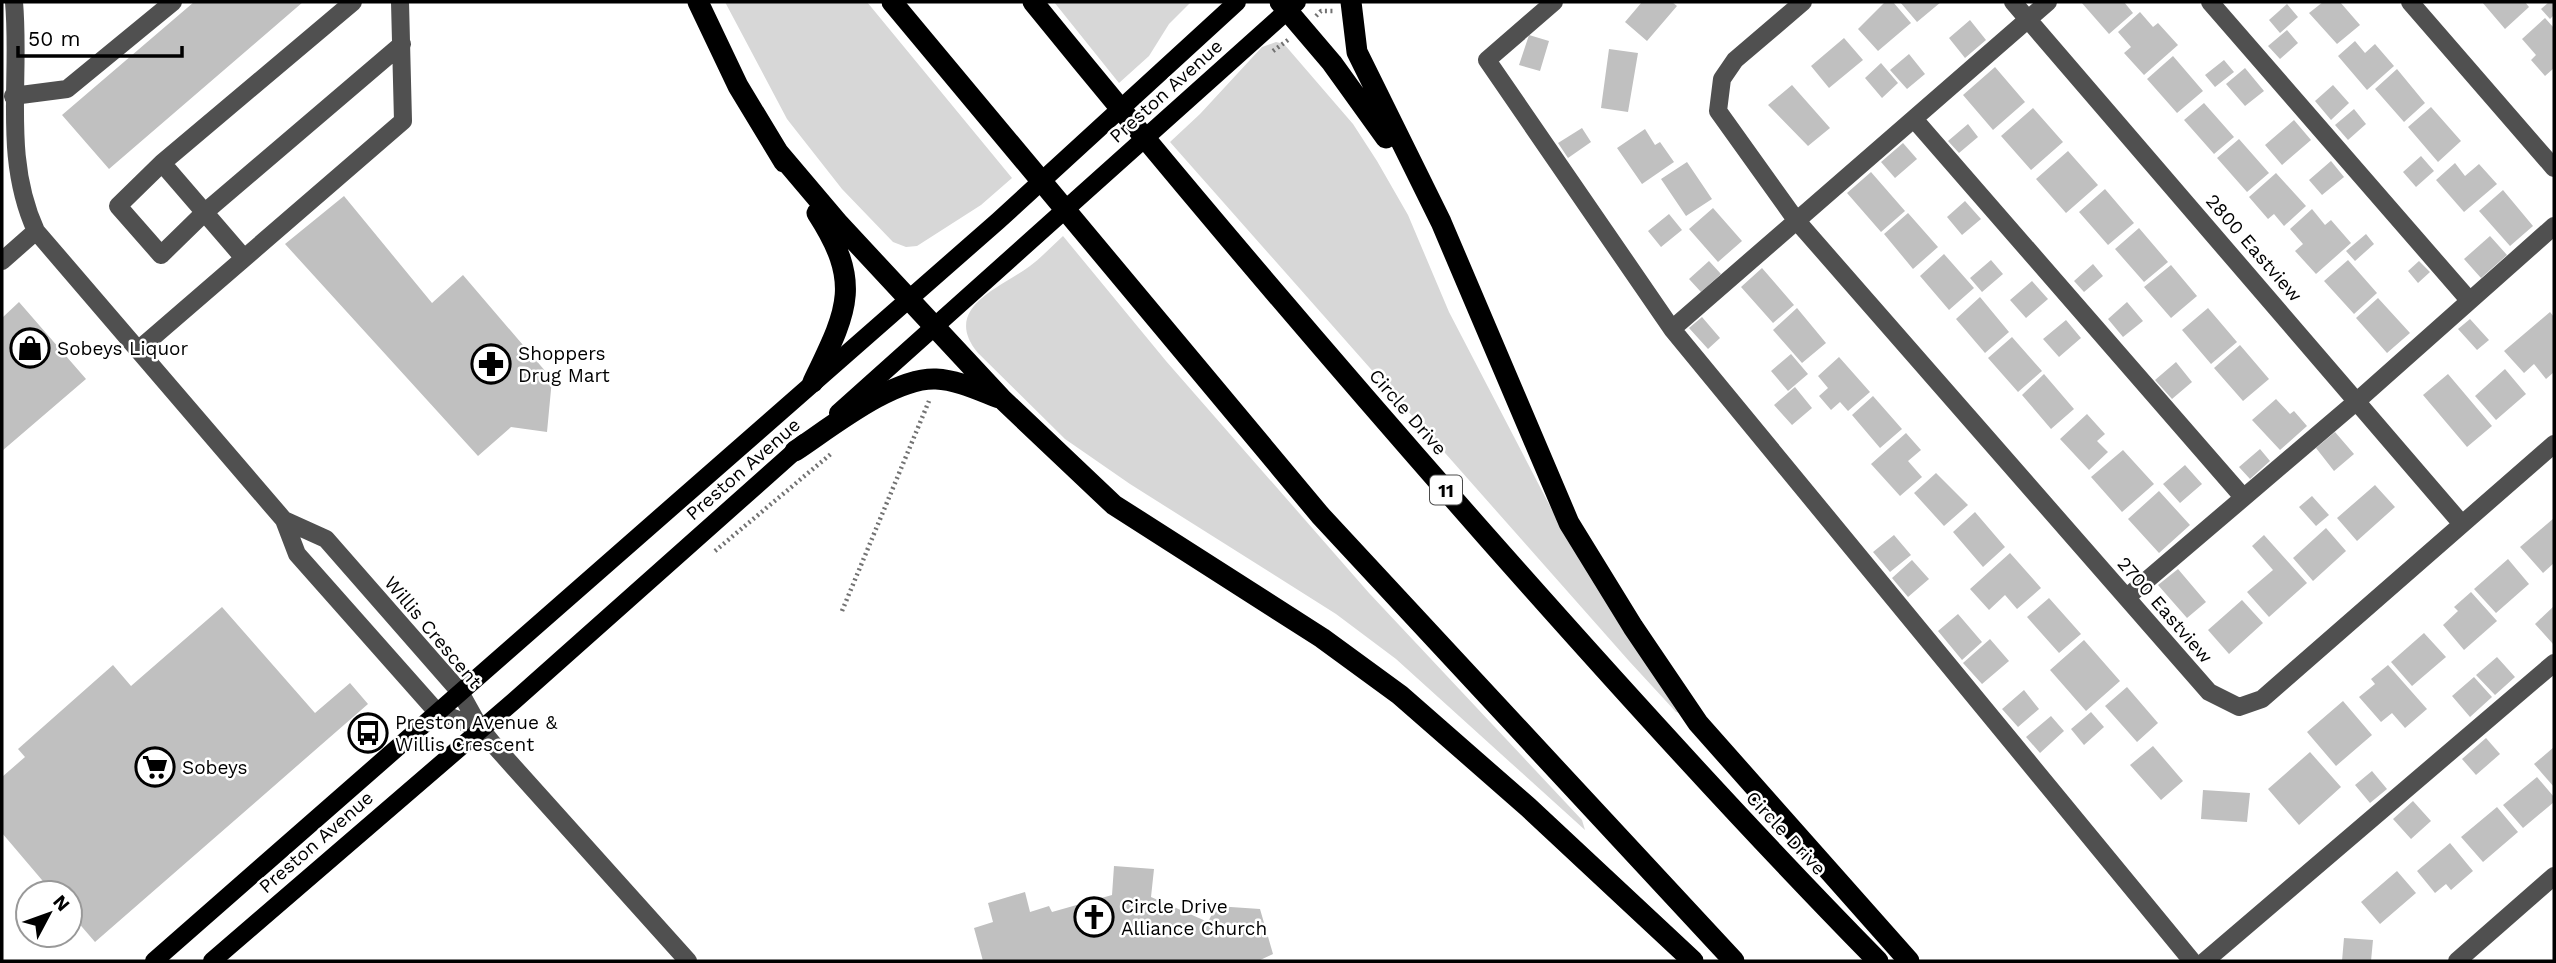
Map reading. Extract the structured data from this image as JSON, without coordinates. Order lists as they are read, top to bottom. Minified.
{"streets":{"highway":["Circle Drive","11"],"main road":["Preston Avenue"],"street":["2800 Eastview","2700 Eastview","Willis Crescent"]},"crossings":[["Preston Avenue","Willis Crescent"],["2800 Eastview","2700 Eastview"]],"places":{"shop":["Sobeys Liquor"],"pharmacy":["Shoppers Drug Mart"],"bus stop":["Preston Avenue & Willis Crescent"],"supermarket":["Sobeys"],"church":["Circle Drive Alliance Church"]},"scale_bar":"50 m","north":"top right"}
